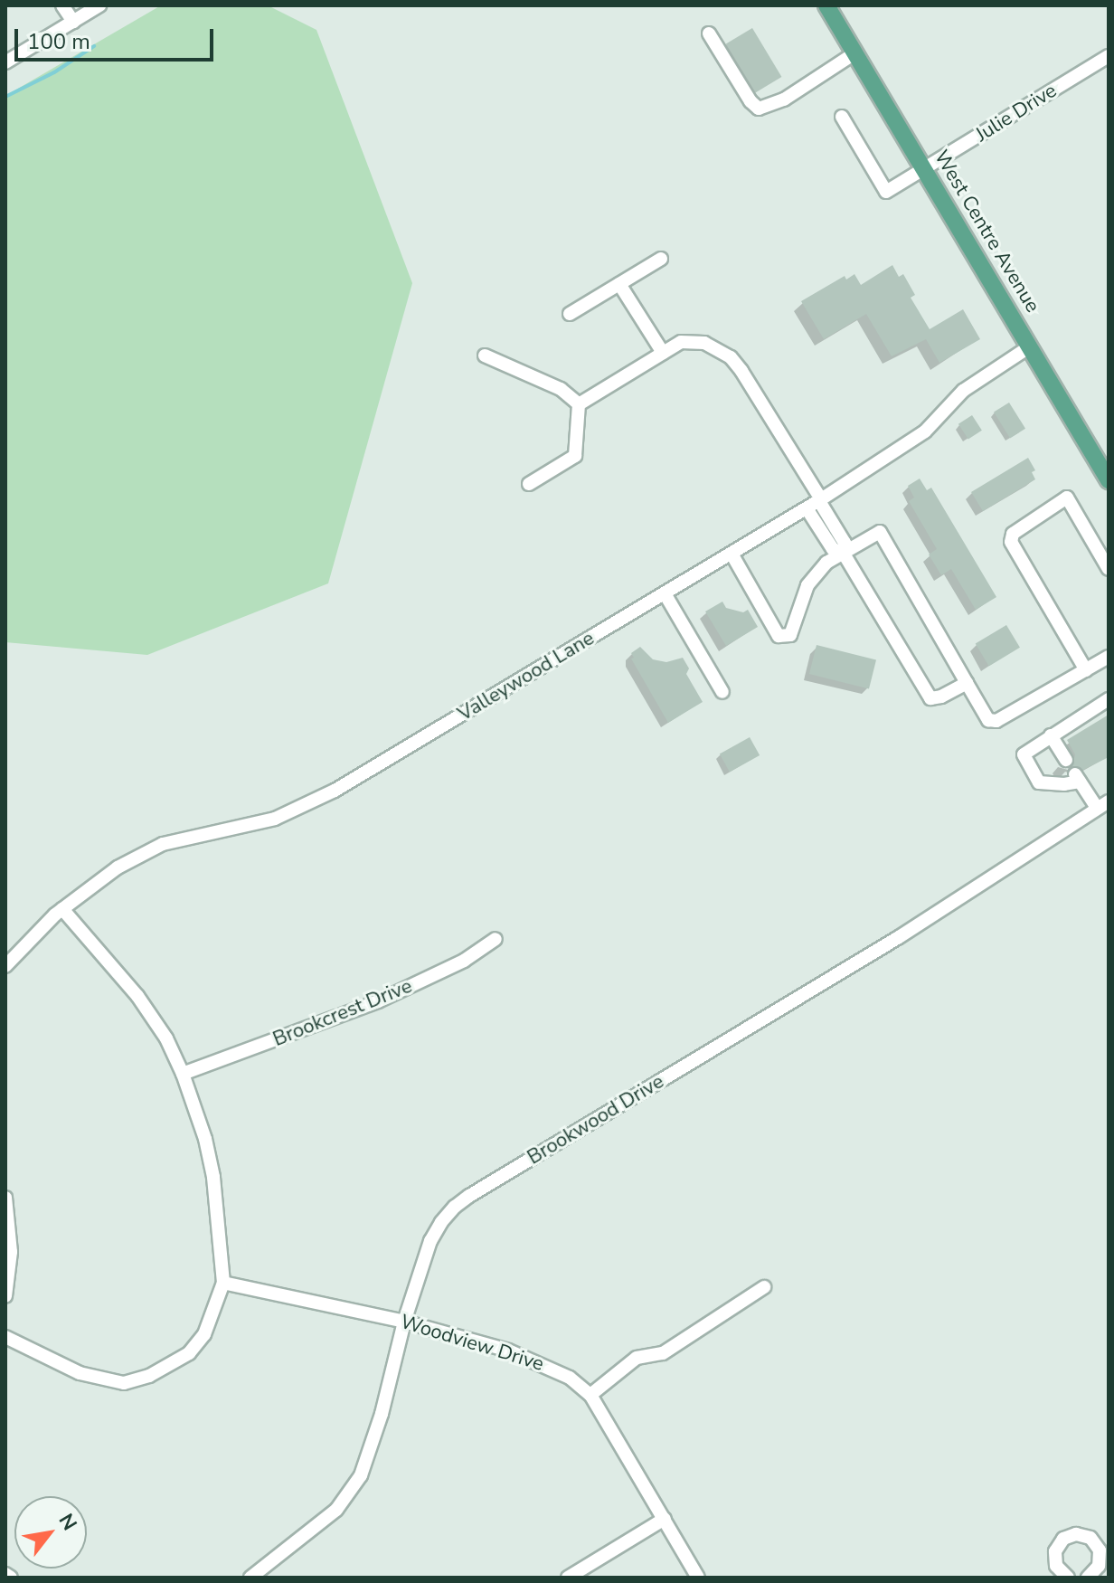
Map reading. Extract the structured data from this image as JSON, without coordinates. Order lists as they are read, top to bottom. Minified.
{"streets":{"main road":["West Centre Avenue"],"street":["Julie Drive","Valleywood Lane","Brookcrest Drive","Brookwood Drive","Woodview Drive"]},"crossings":[["Julie Drive","West Centre Avenue"],["West Centre Avenue","Valleywood Lane"],["Brookwood Drive","Woodview Drive"]],"scale_bar":"100 m","north":"top right"}
